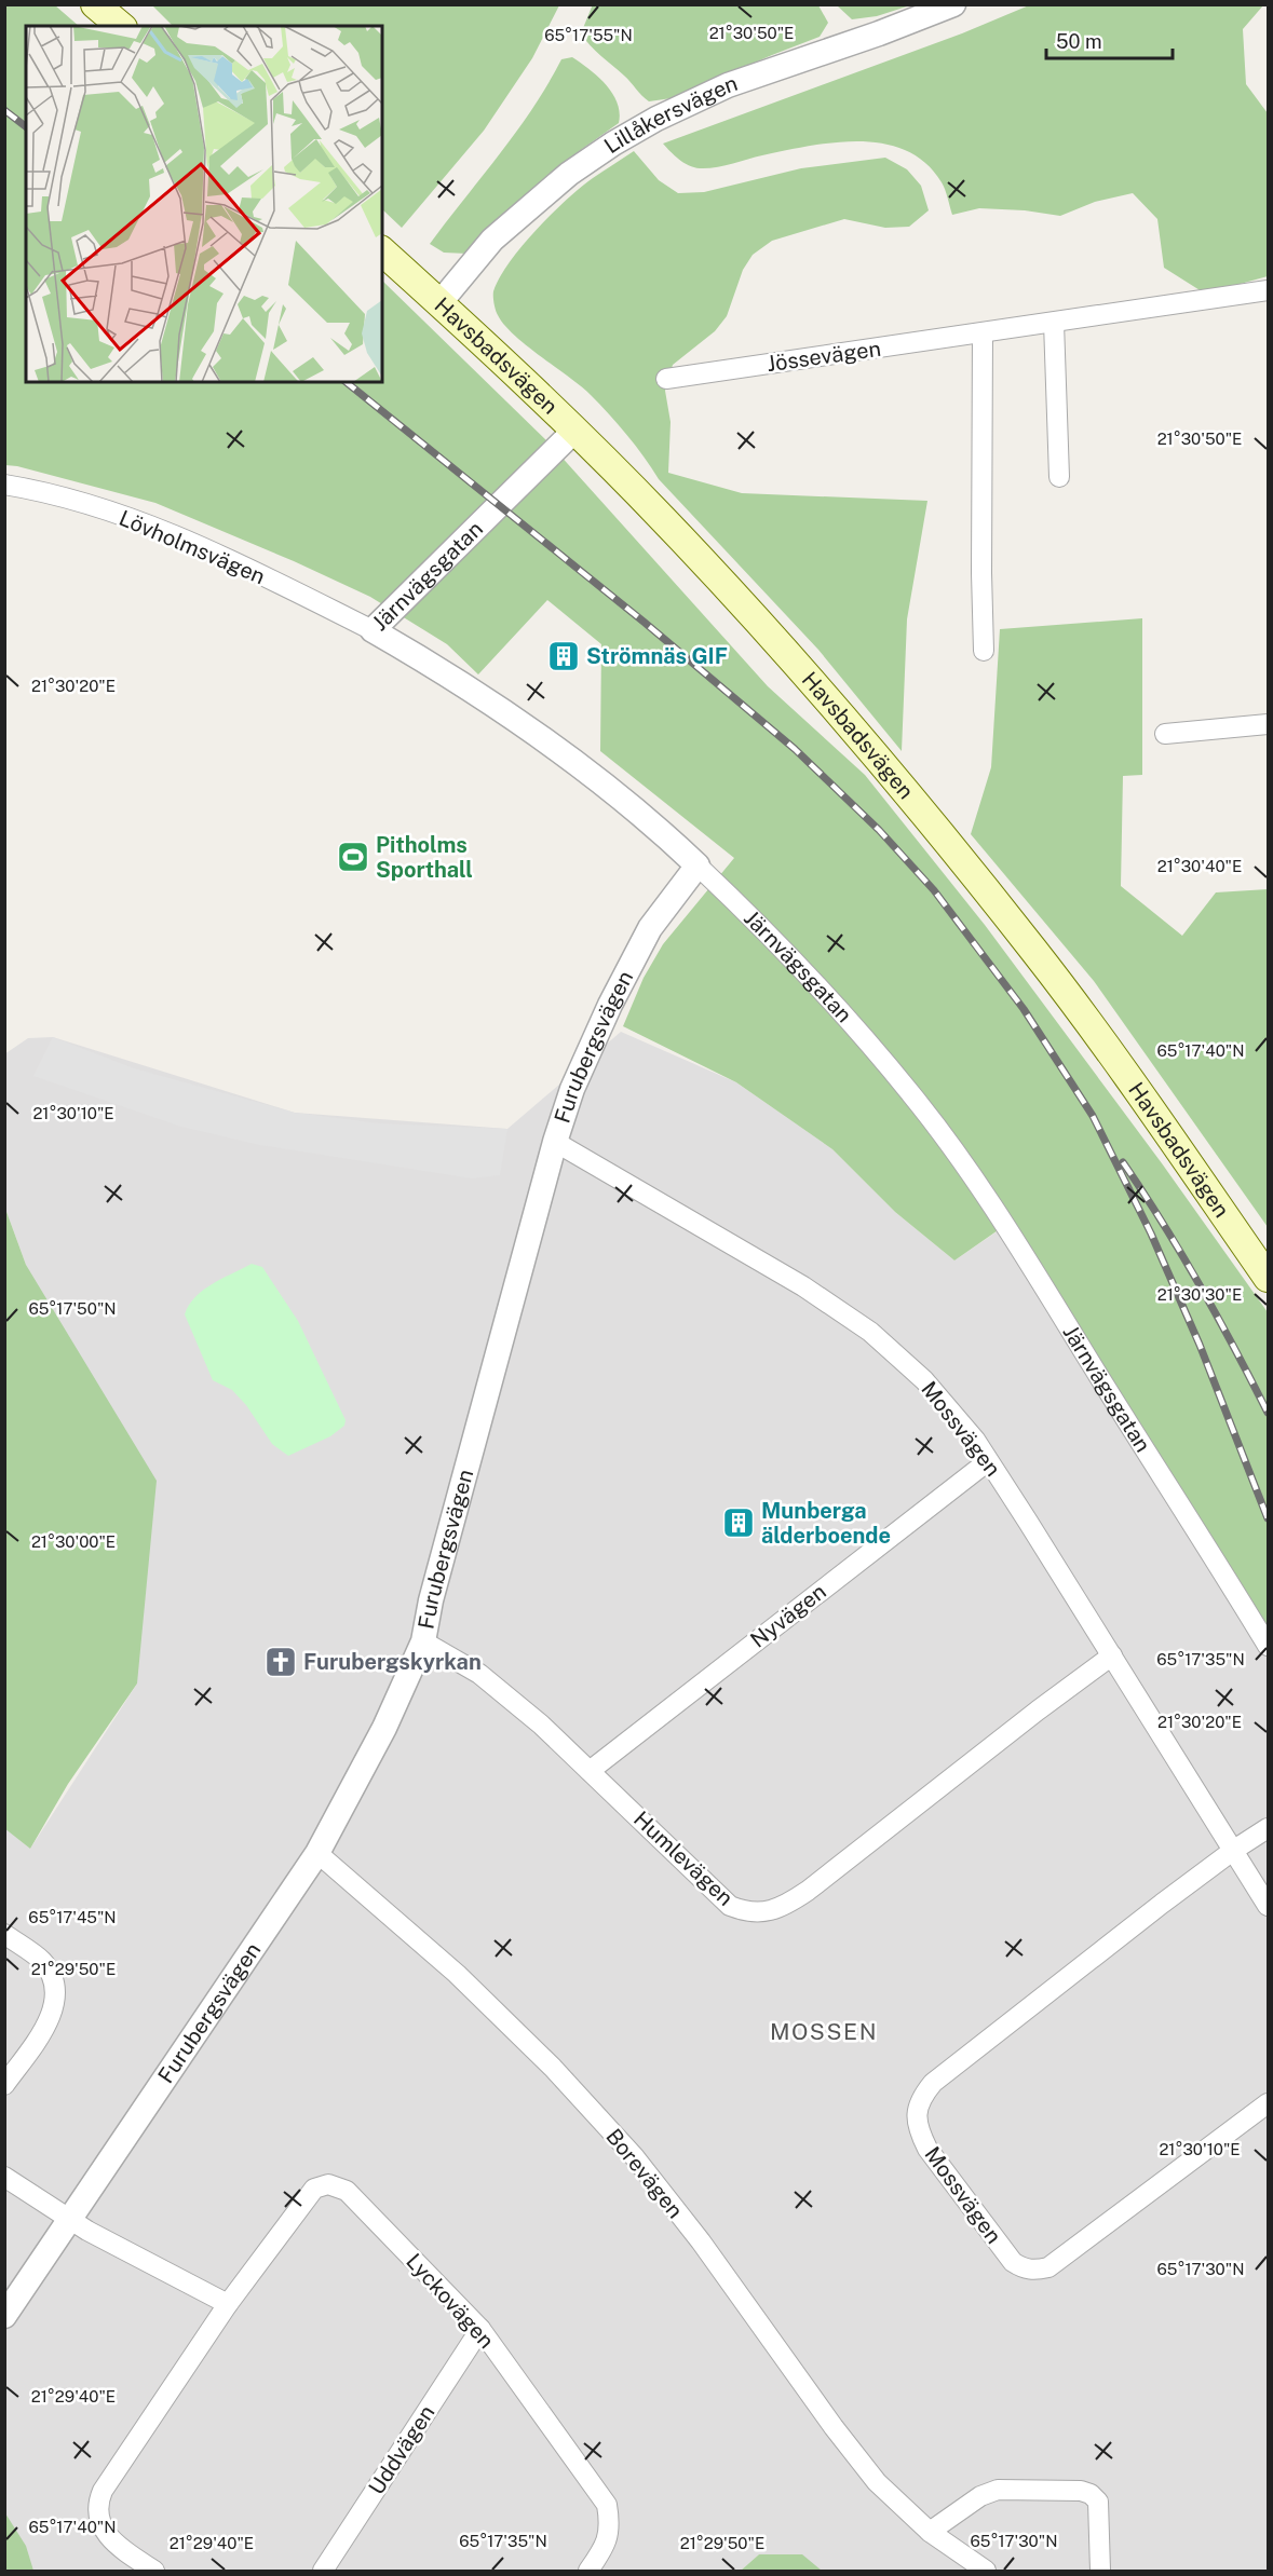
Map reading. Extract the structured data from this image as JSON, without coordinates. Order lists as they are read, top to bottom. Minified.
{"streets":{"main road":["Havsbadsvägen"],"street":["Lillåkersvägen","Jössevägen","Lövholmsvägen","Järnvägsgatan","Furubergsvägen","Mossvägen","Nyvägen","Humlevägen","Borevägen","Lyckovägen","Uddvägen"]},"crossings":[["Lillåkersvägen","Havsbadsvägen"],["Havsbadsvägen","Järnvägsgatan"],["Lövholmsvägen","Järnvägsgatan"],["Järnvägsgatan","Furubergsvägen"],["Furubergsvägen","Mossvägen"],["Furubergsvägen","Humlevägen"],["Furubergsvägen","Borevägen"],["Mossvägen","Nyvägen"],["Mossvägen","Humlevägen"],["Nyvägen","Humlevägen"],["Lyckovägen","Uddvägen"]],"districts":["MOSSEN"],"places":{"building":["Strömnäs GIF","Munberga älderboende"],"sports":["Pitholms Sporthall"],"church":["Furubergskyrkan"]},"scale_bar":"50 m","coordinates":["21°30'50\"E","65°17'55\"N","21°30'20\"E","21°30'40\"E","65°17'40\"N","21°30'10\"E","21°30'30\"E","65°17'50\"N","21°30'00\"E","65°17'35\"N","65°17'45\"N","21°29'50\"E","65°17'30\"N","21°29'40\"E"]}
